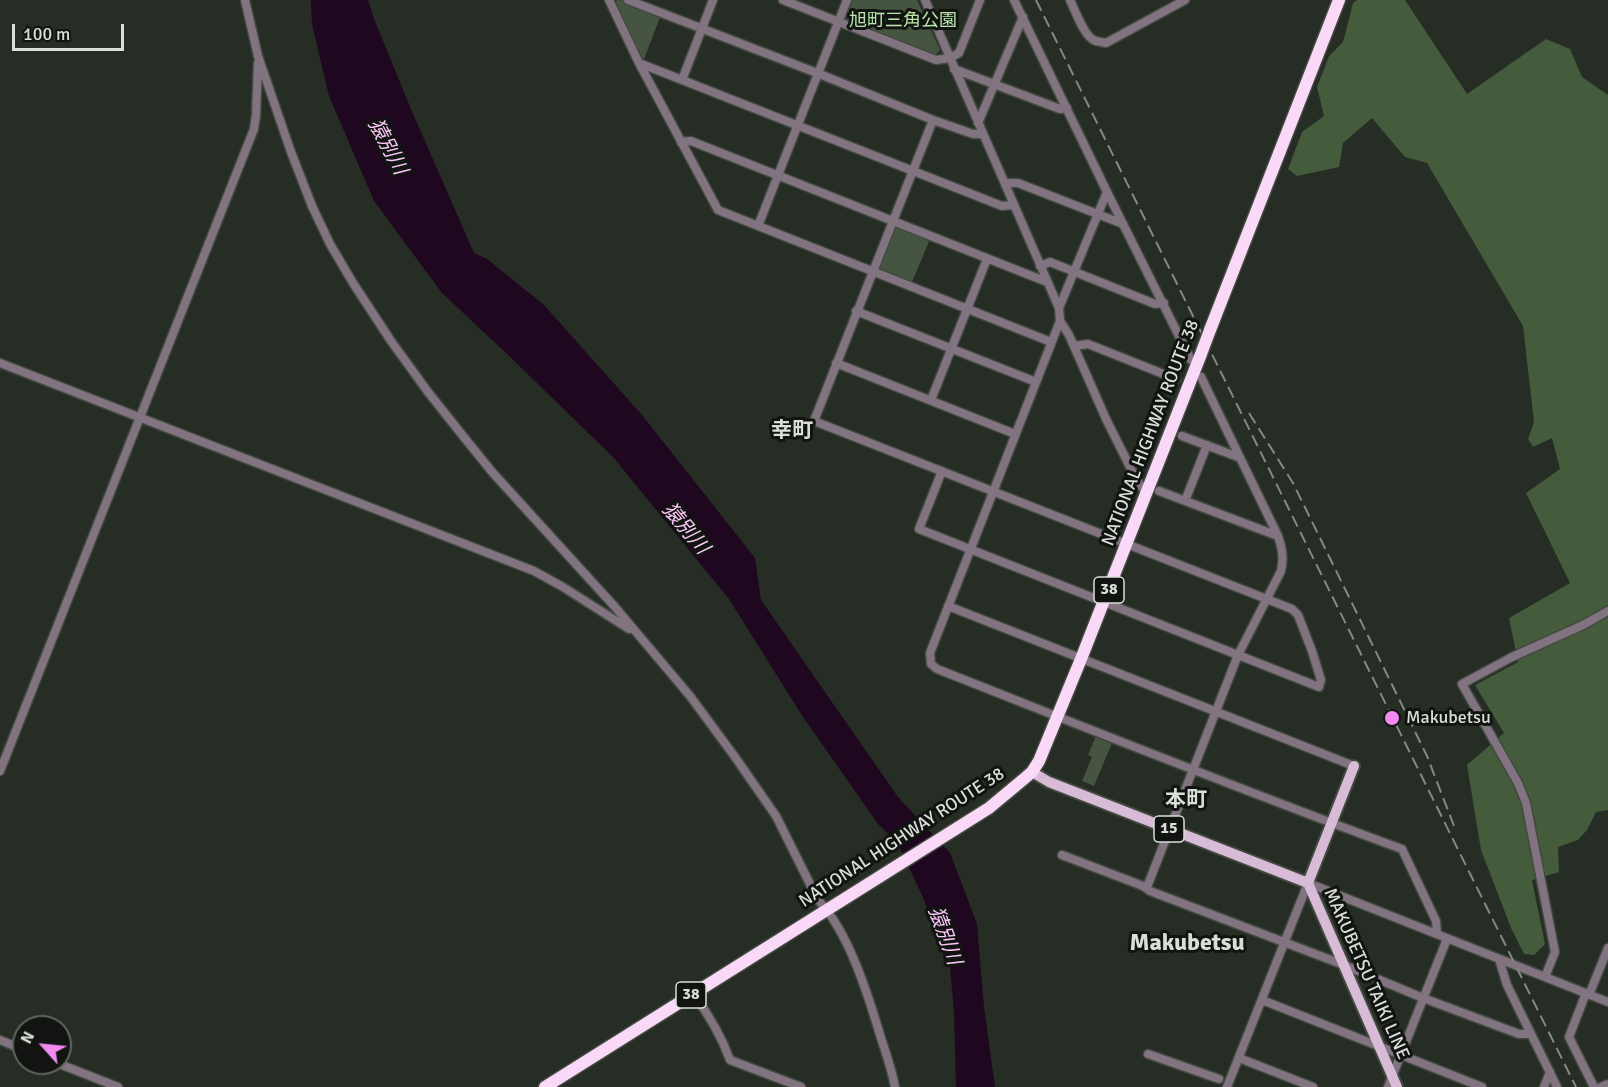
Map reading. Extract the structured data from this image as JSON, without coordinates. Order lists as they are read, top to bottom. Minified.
{"streets":{"highway":["NATIONAL HIGHWAY ROUTE 38","38"],"main road":["15","MAKUBETSU TAIKI LINE"]},"crossings":[["NATIONAL HIGHWAY ROUTE 38","MAKUBETSU TAIKI LINE"]],"districts":["幸町","本町","Makubetsu"],"water":["猿別川"],"parks":["旭町三角公園"],"places":["Makubetsu"],"scale_bar":"100 m","north":"top left"}
